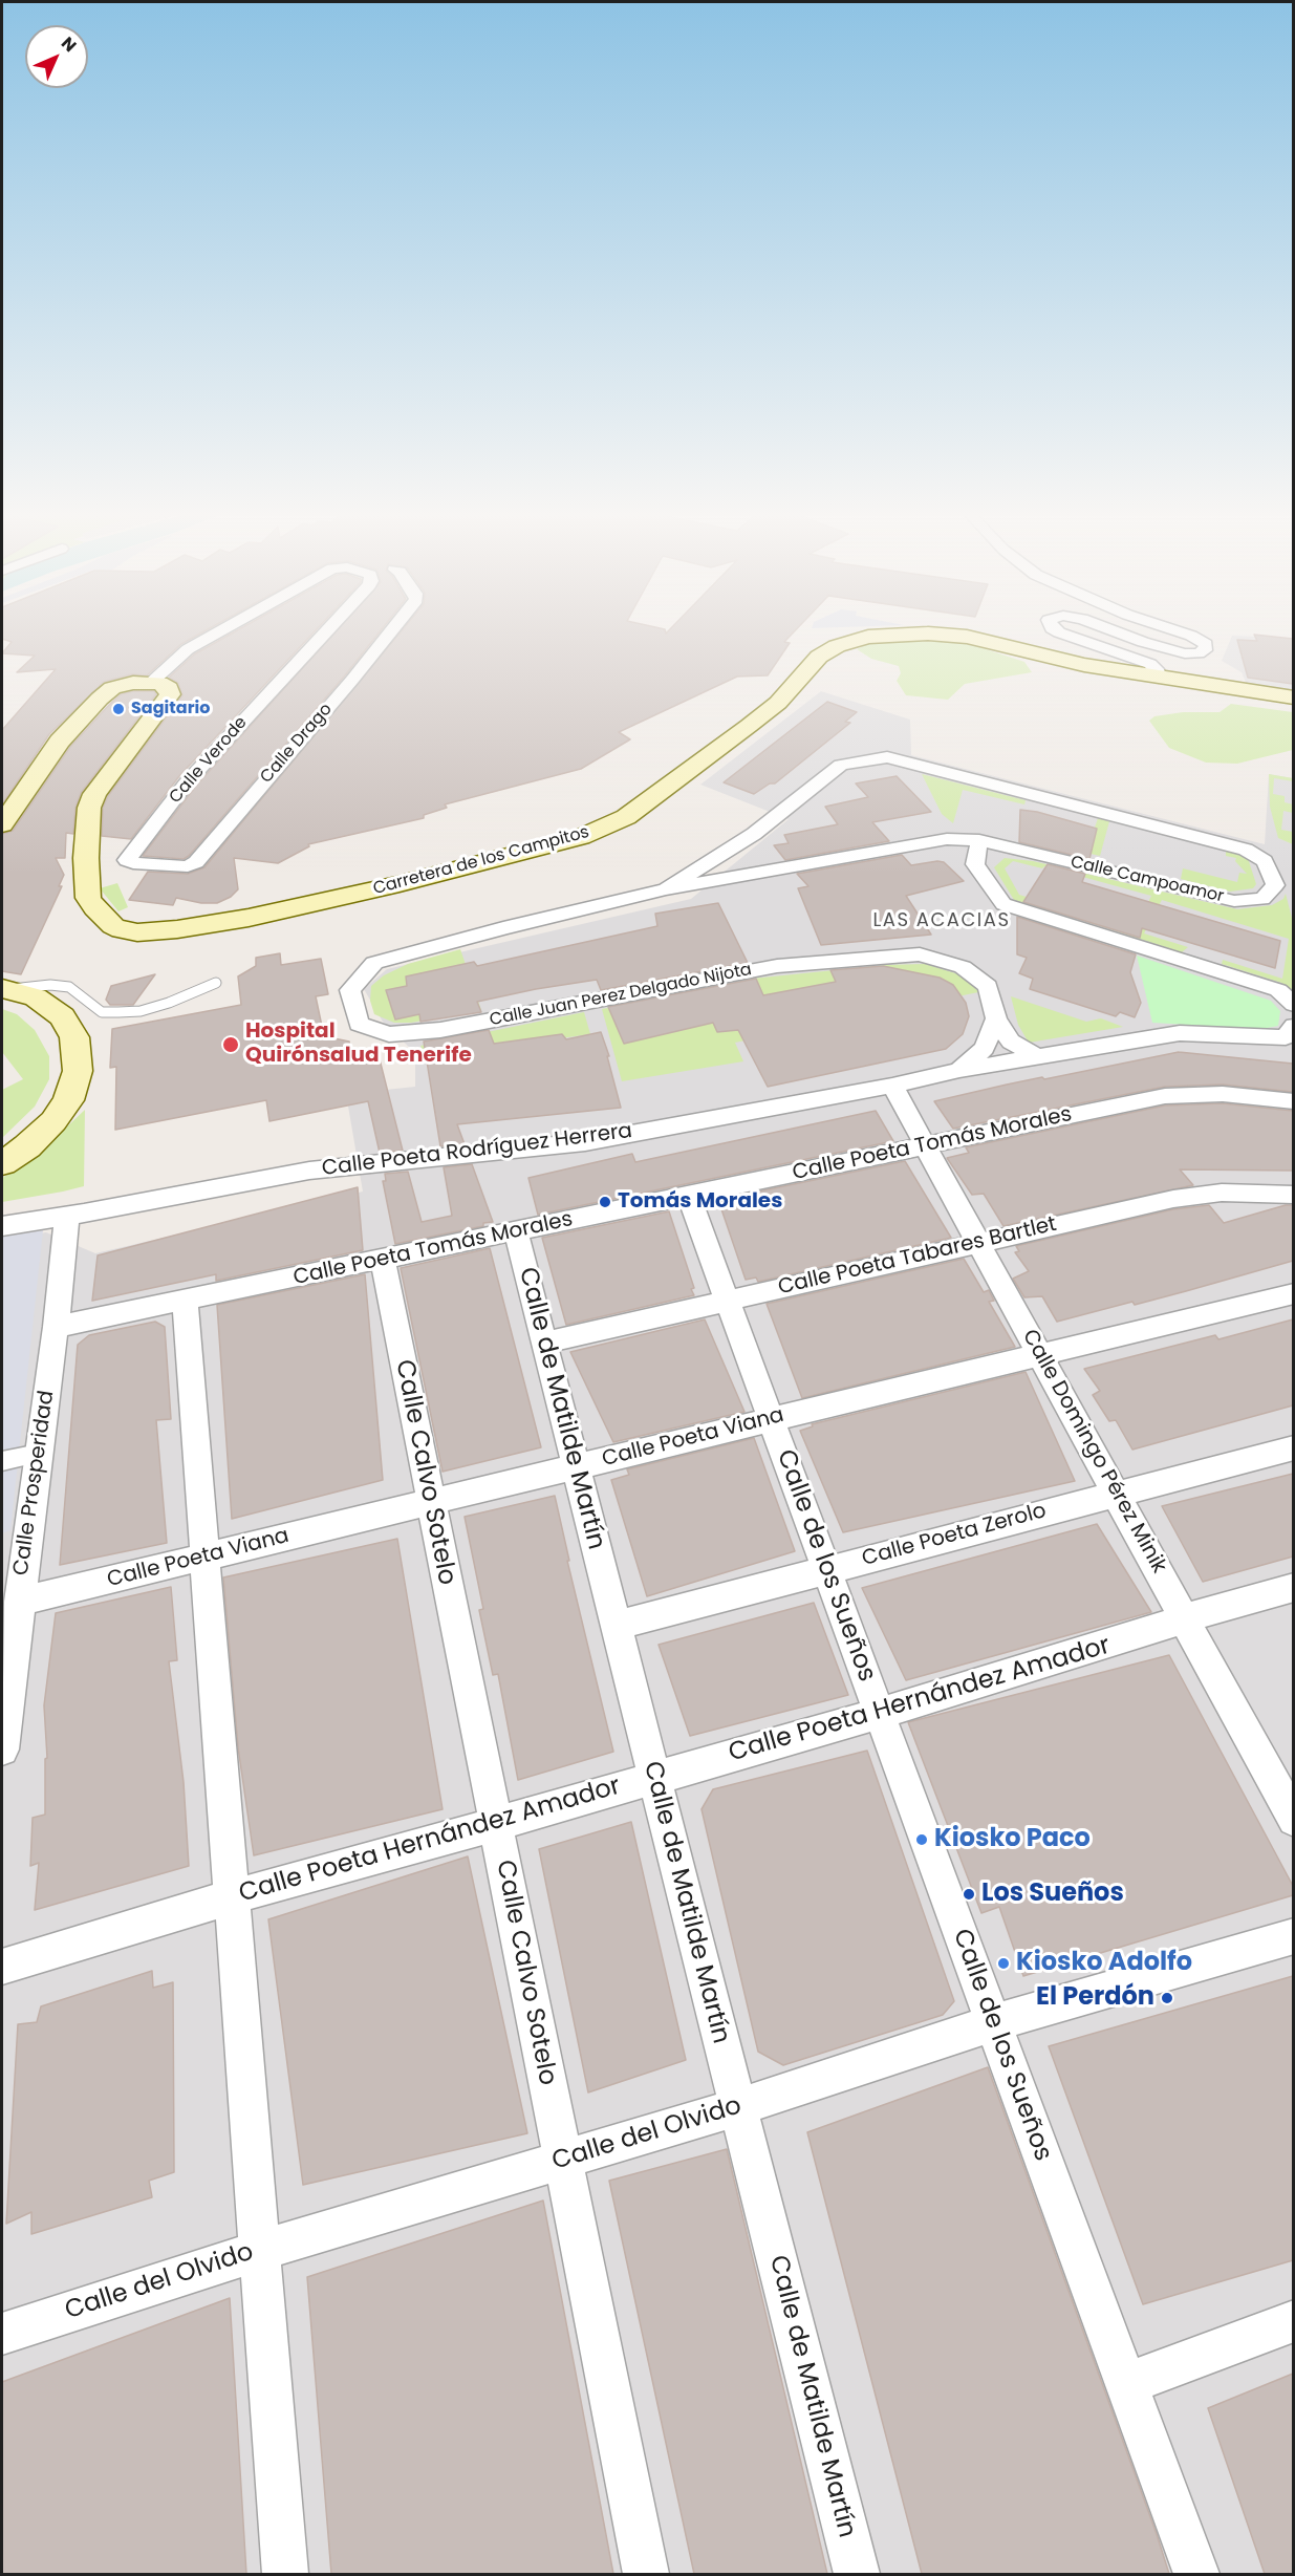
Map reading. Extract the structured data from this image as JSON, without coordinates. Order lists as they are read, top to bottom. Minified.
{"streets":{"main road":["Carretera de los Campitos"],"street":["Calle Drago","Calle Verode","Calle Campoamor","Calle Juan Perez Delgado Nijota","Calle Poeta Tomás Morales","Calle Poeta Rodríguez Herrera","Calle Poeta Tabares Bartlet","Calle de Matilde Martín","Calle Poeta Viana","Calle Domingo Pérez Minik","Calle Calvo Sotelo","Calle Prosperidad","Calle Poeta Zerolo","Calle de los Sueños","Calle Poeta Hernández Amador","Calle del Olvido"]},"crossings":[["Calle Drago","Calle Verode"],["Calle Verode","Carretera de los Campitos"],["Calle Campoamor","Calle Juan Perez Delgado Nijota"],["Calle Poeta Tomás Morales","Calle de Matilde Martín"],["Calle Poeta Tomás Morales","Calle Domingo Pérez Minik"],["Calle Poeta Tomás Morales","Calle Calvo Sotelo"],["Calle Poeta Tomás Morales","Calle Prosperidad"],["Calle Poeta Tomás Morales","Calle de los Sueños"],["Calle Poeta Rodríguez Herrera","Calle Domingo Pérez Minik"],["Calle Poeta Rodríguez Herrera","Calle Prosperidad"],["Calle Poeta Tabares Bartlet","Calle de Matilde Martín"],["Calle Poeta Tabares Bartlet","Calle Domingo Pérez Minik"],["Calle Poeta Tabares Bartlet","Calle de los Sueños"],["Calle de Matilde Martín","Calle Poeta Viana"],["Calle de Matilde Martín","Calle Poeta Zerolo"],["Calle de Matilde Martín","Calle Poeta Hernández Amador"],["Calle de Matilde Martín","Calle del Olvido"],["Calle Poeta Viana","Calle Domingo Pérez Minik"],["Calle Poeta Viana","Calle Calvo Sotelo"],["Calle Poeta Viana","Calle Prosperidad"],["Calle Poeta Viana","Calle de los Sueños"],["Calle Domingo Pérez Minik","Calle Poeta Zerolo"],["Calle Domingo Pérez Minik","Calle Poeta Hernández Amador"],["Calle Calvo Sotelo","Calle Poeta Hernández Amador"],["Calle Calvo Sotelo","Calle del Olvido"],["Calle Poeta Zerolo","Calle de los Sueños"],["Calle de los Sueños","Calle Poeta Hernández Amador"],["Calle de los Sueños","Calle del Olvido"]],"districts":["LAS ACACIAS"],"places":["Sagitario","Hospital Quirónsalud Tenerife","Tomás Morales","Kiosko Paco","Los Sueños","Kiosko Adolfo","El Perdón"],"north":"top right"}
